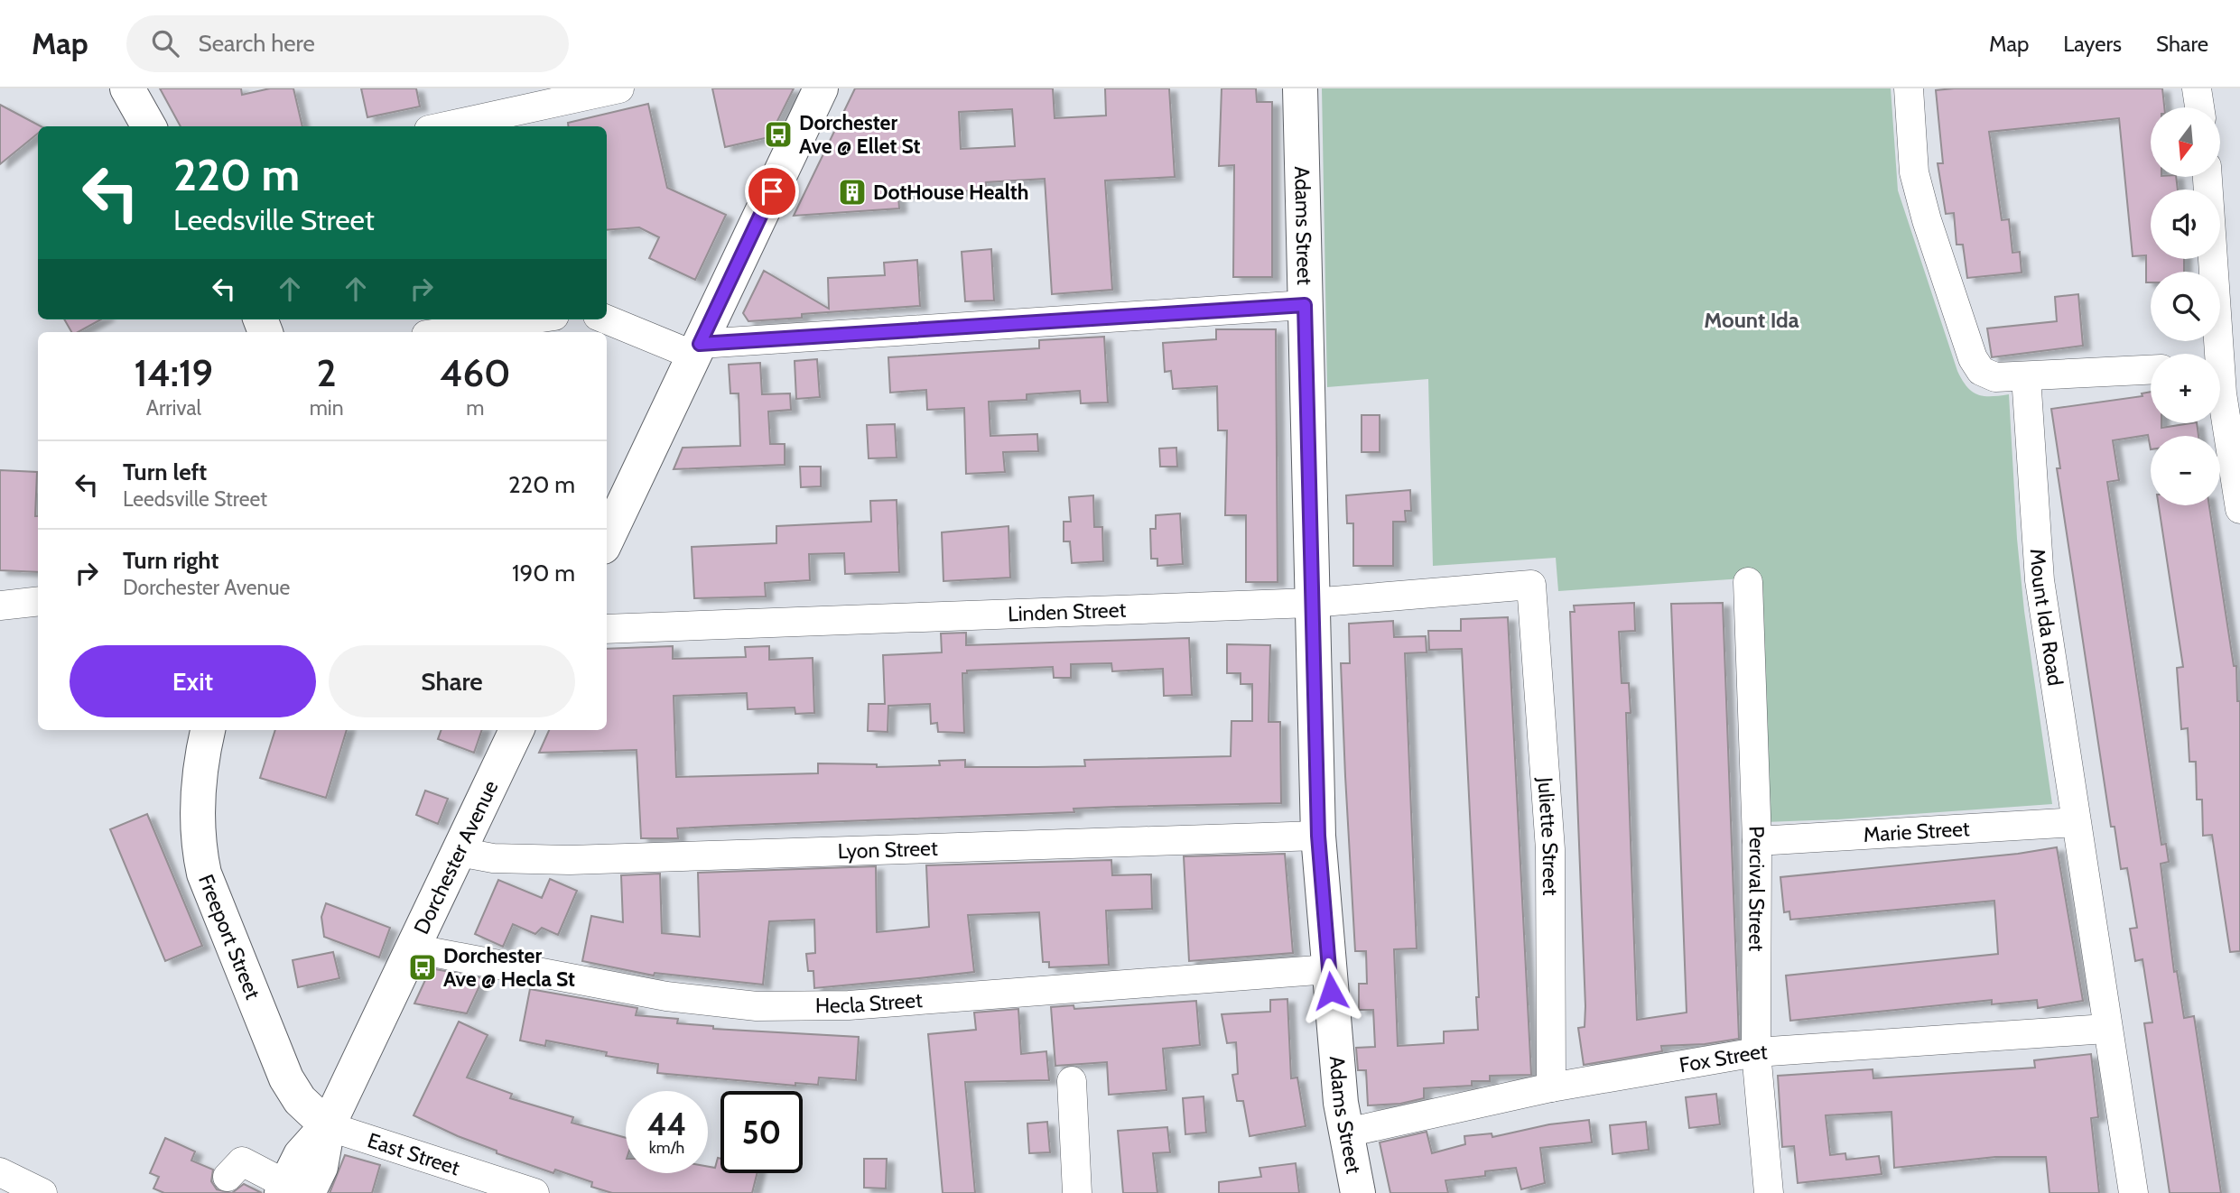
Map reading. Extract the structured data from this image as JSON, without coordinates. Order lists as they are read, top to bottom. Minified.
{"streets":{"main road":["Adams Street","Dorchester Avenue","Freeport Street"],"street":["Linden Street","Mount Ida Road","Marie Street","Juliette Street","Lyon Street","Percival Street","Hecla Street","Fox Street","East Street"]},"crossings":[["Adams Street","Linden Street"],["Adams Street","Lyon Street"],["Adams Street","Hecla Street"],["Adams Street","Fox Street"],["Linden Street","Juliette Street"],["Mount Ida Road","Marie Street"],["Mount Ida Road","Fox Street"],["Marie Street","Percival Street"],["Juliette Street","Fox Street"],["Lyon Street","Dorchester Avenue"],["Dorchester Avenue","Freeport Street"],["Dorchester Avenue","Hecla Street"],["Dorchester Avenue","East Street"],["Percival Street","Fox Street"],["Freeport Street","East Street"]],"districts":["Mount Ida"],"places":{"bus stop":["Dorchester Ave @ Ellet St","Dorchester Ave @ Hecla St"],"building":["DotHouse Health"]},"north":"bottom","page":{"header":"Map","search":"Search here","nav":["Map","Layers","Share"],"map_buttons":["+","−"],"turn":["220 m","Leedsville Street"],"eta":["14:19","Arrival","2","min","460","m"],"list":[{"name":"Turn left","note":"Leedsville Street","value":"220 m"},{"name":"Turn right","note":"Dorchester Avenue","value":"190 m"}],"buttons":["Exit","Share"],"speed":"44 km/h","limit":"50"}}
